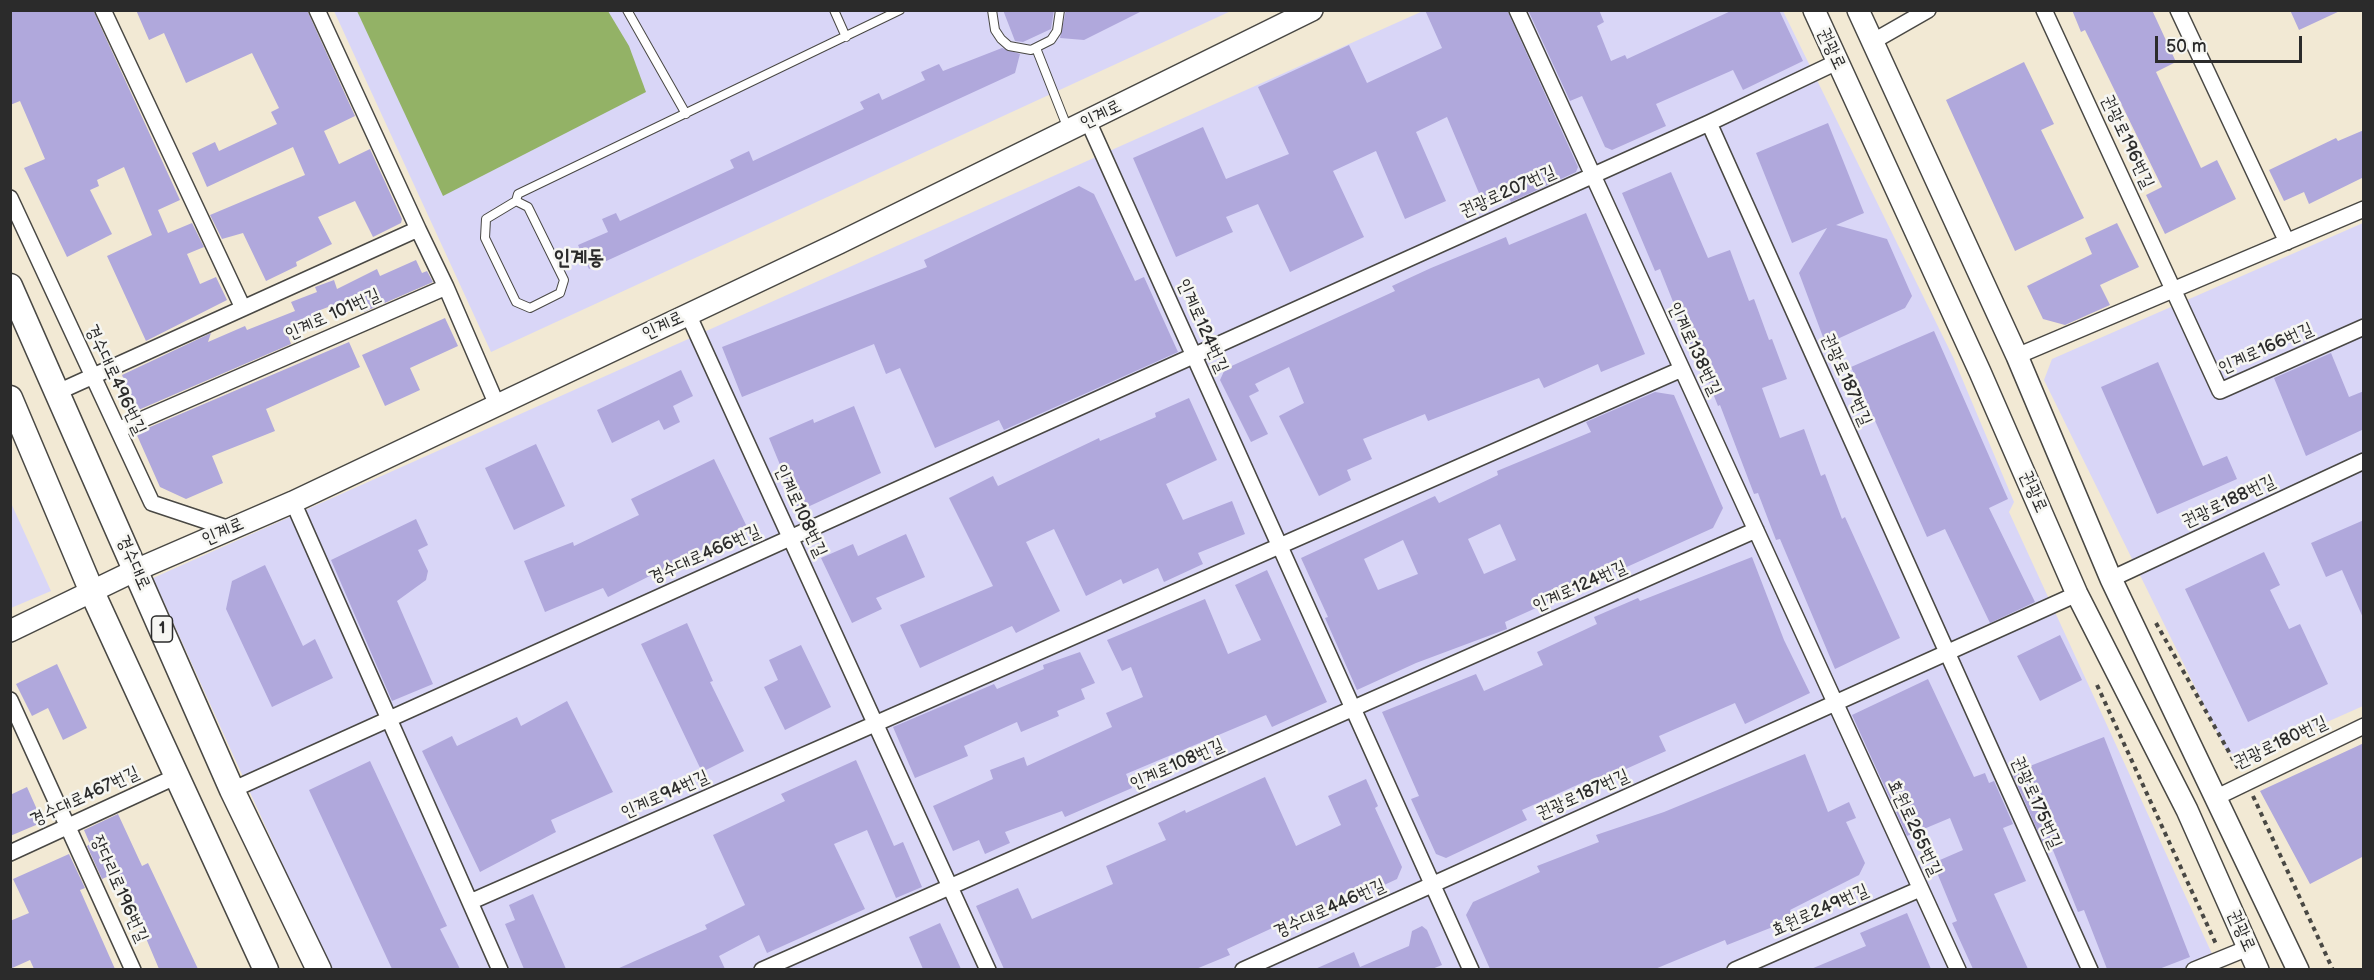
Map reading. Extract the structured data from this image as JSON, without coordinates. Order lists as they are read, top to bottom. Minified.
{"streets":{"main road":["경수대로","1"],"street":["권광로","인계로","권광로196번길","권광로207번길","인계로 101번길","인계로124번길","인계로138번길","인계로166번길","경수대로496번길","권광로187번길","권광로188번길","인계로108번길","경수대로466번길","권광로180번길","인계로94번길","경수대로467번길","권광로175번길","효원로265번길","장다리로196번길","경수대로446번길","효원로249번길"]},"crossings":[["권광로","권광로207번길"],["권광로","권광로187번길"],["권광로","권광로188번길"],["권광로","권광로180번길"],["인계로","인계로124번길"],["인계로","경수대로496번길"],["인계로","인계로108번길"],["인계로","경수대로"],["권광로196번길","인계로166번길"],["권광로207번길","인계로124번길"],["권광로207번길","인계로138번길"],["권광로207번길","권광로187번길"],["권광로207번길","경수대로466번길"],["인계로 101번길","경수대로496번길"],["인계로124번길","인계로138번길"],["인계로124번길","권광로187번길"],["인계로124번길","인계로108번길"],["인계로124번길","경수대로466번길"],["인계로124번길","경수대로446번길"],["인계로138번길","권광로187번길"],["인계로138번길","효원로265번길"],["권광로187번길","권광로175번길"],["권광로187번길","효원로265번길"],["권광로187번길","경수대로446번길"],["인계로108번길","경수대로466번길"],["인계로108번길","인계로94번길"],["경수대로466번길","경수대로"],["경수대로467번길","장다리로196번길"],["효원로265번길","효원로249번길"]],"districts":["인계동"],"scale_bar":"50 m"}
